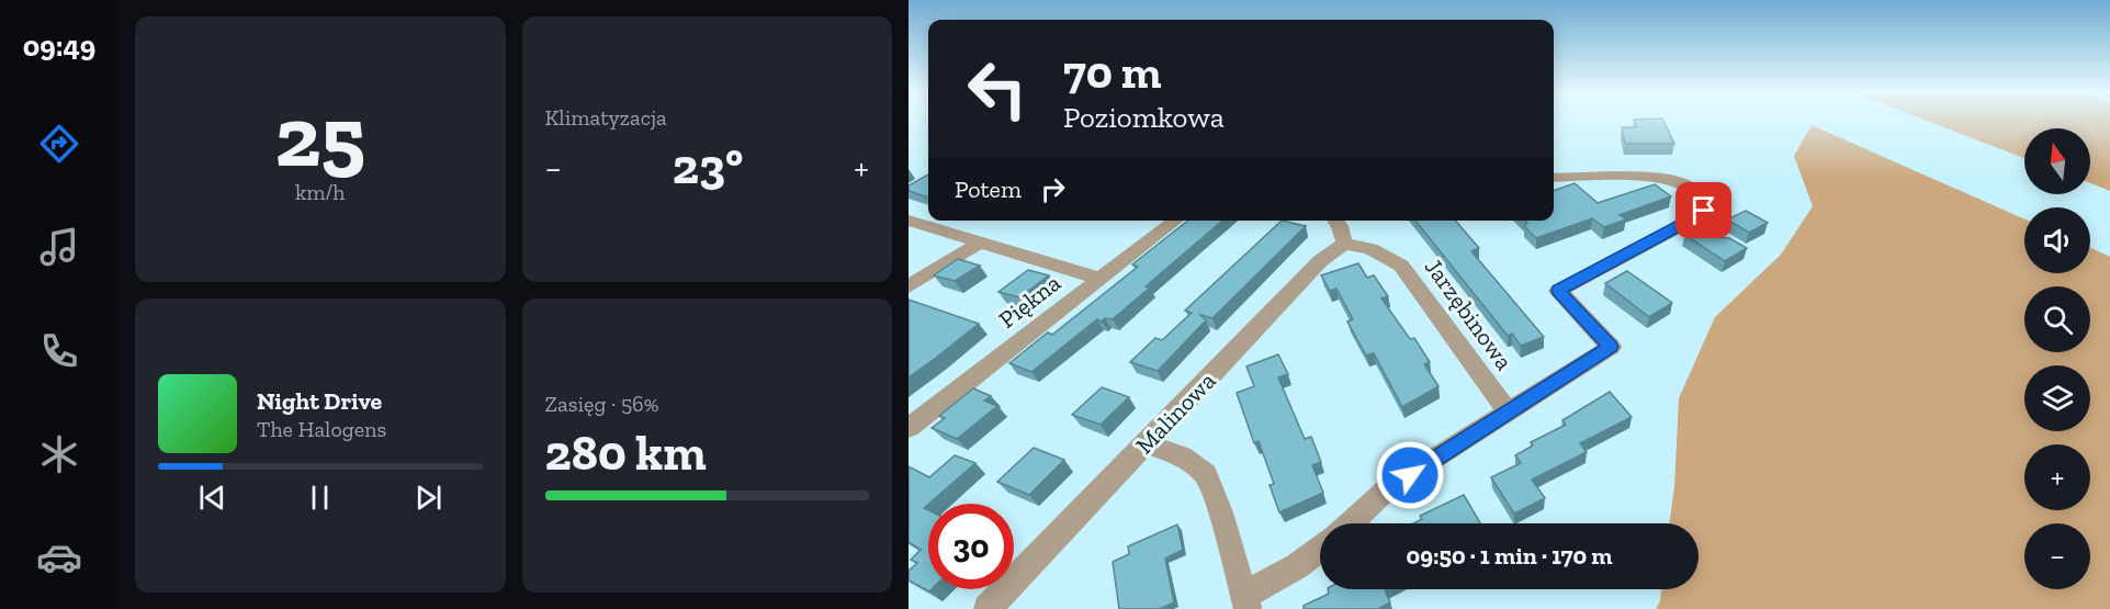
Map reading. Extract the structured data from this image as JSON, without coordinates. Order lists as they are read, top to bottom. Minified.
{"streets":{"street":["Piękna","Jarzębinowa","Malinowa"]},"crossings":[["Jarzębinowa","Malinowa"]],"north":"top","page":{"tabs":"09:49","tile":[["25","km/h"],"Klimatyzacja",["Zasięg · 56%","280 km"]],"turn":["70 m","Poziomkowa"],"map_buttons":["+","−"],"heat":["−","23°","+"],"then":"Potem","song":["Night Drive","The Halogens"],"limit":"30","trip":"09:50 · 1 min · 170 m"}}
